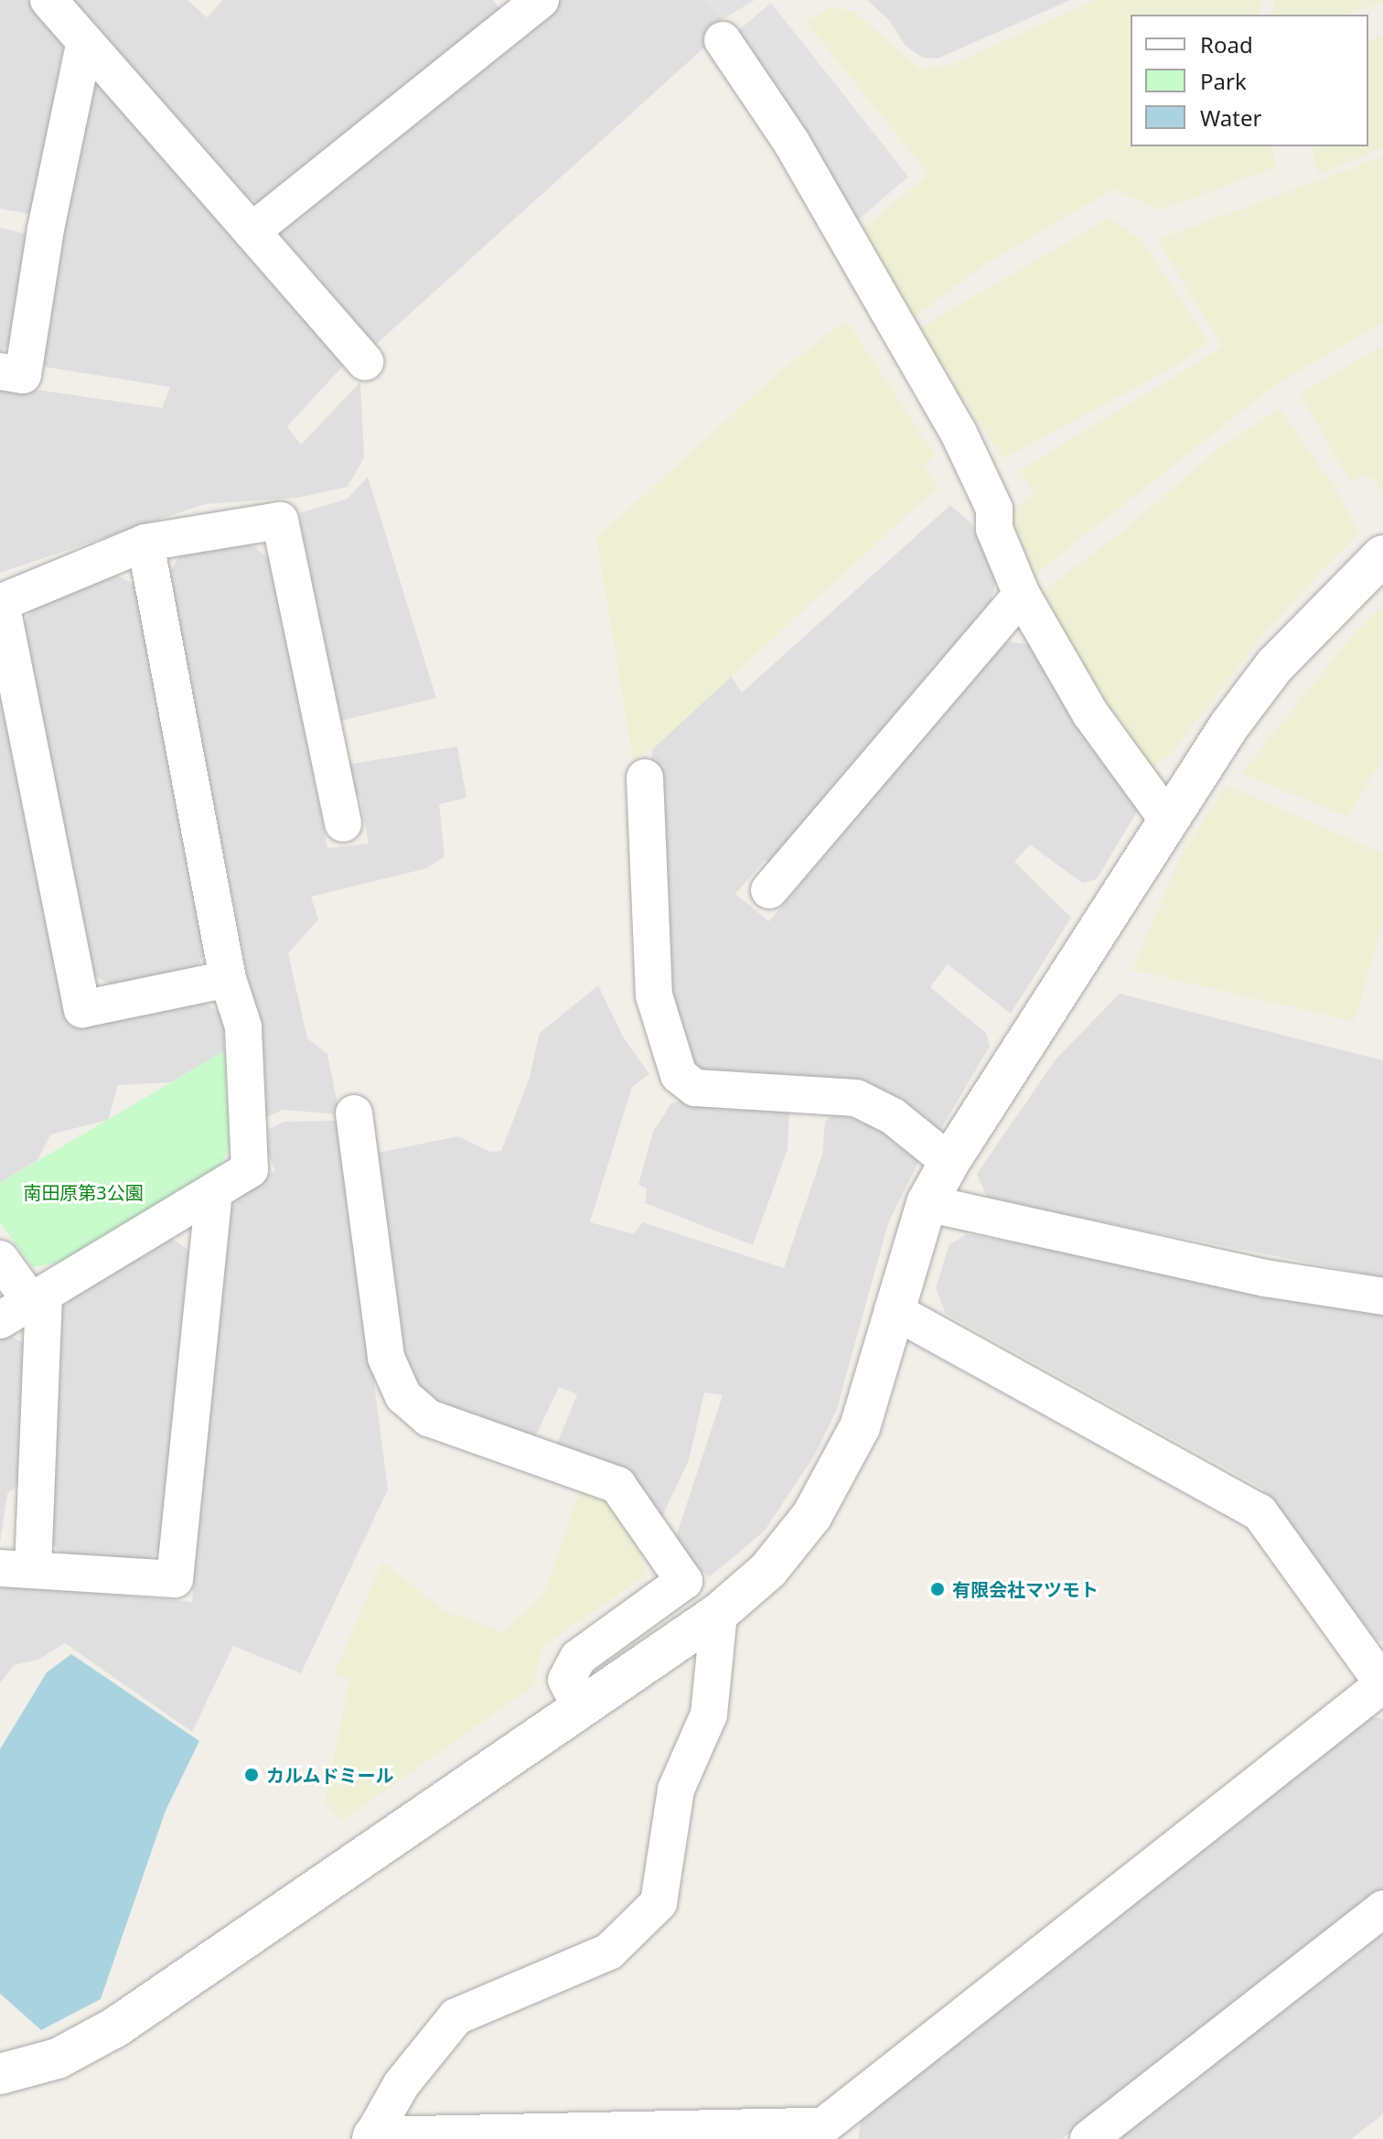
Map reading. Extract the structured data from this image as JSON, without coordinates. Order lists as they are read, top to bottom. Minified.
{"parks":["南田原第3公園"],"places":["有限会社マツモト","カルムドミール"],"legend":["Road","Park","Water"]}
